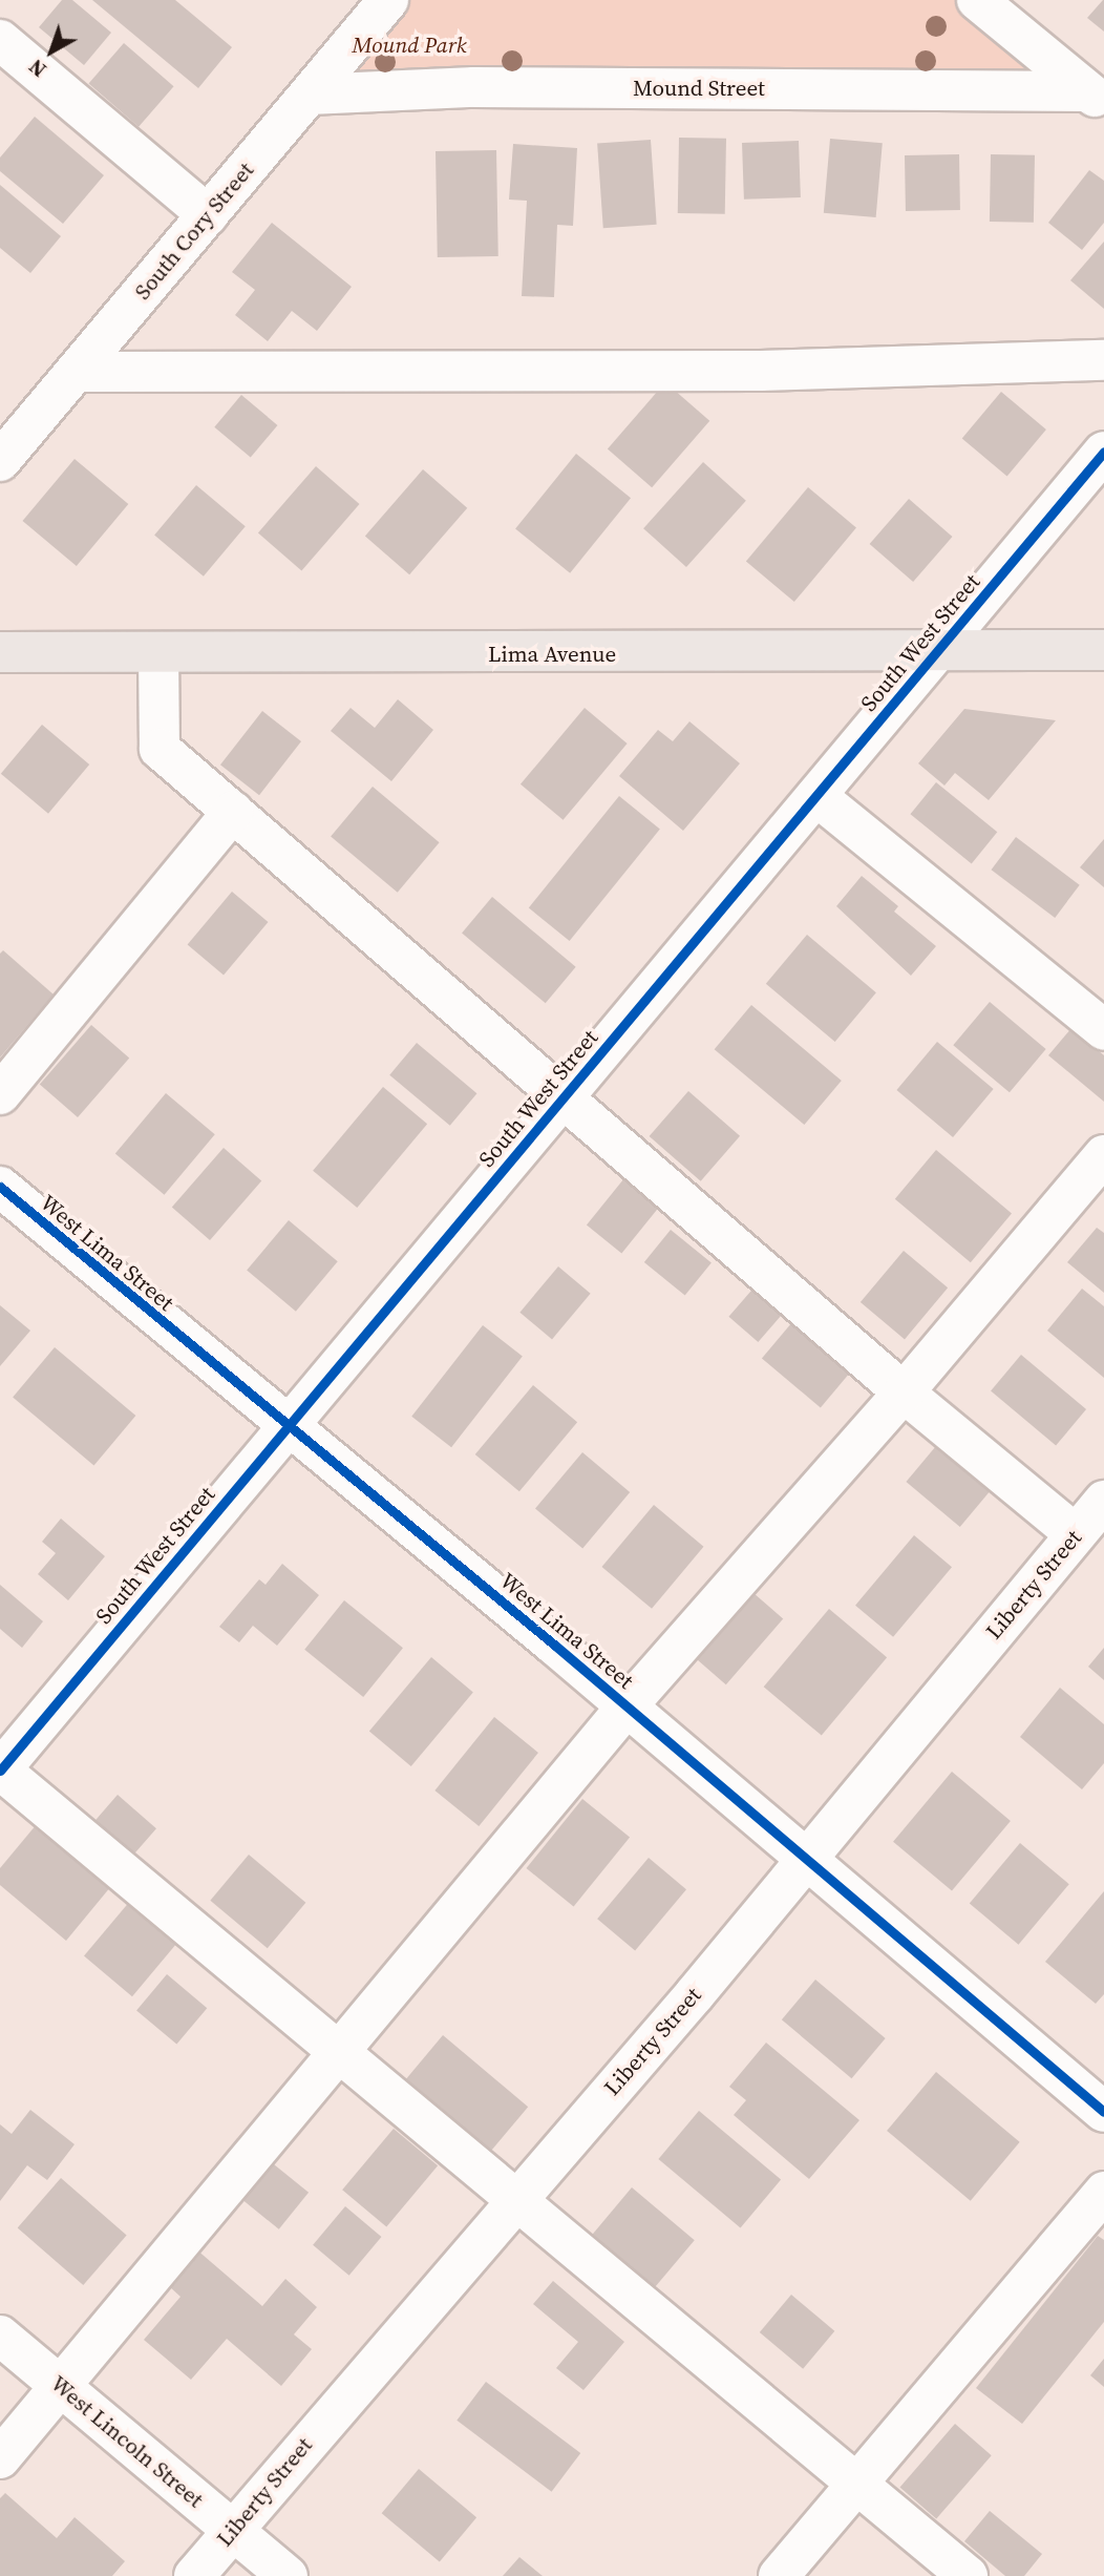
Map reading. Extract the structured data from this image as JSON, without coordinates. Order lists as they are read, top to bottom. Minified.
{"streets":{"main road":["Lima Avenue"],"street":["Mound Street","South Cory Street","South West Street","West Lima Street","Liberty Street","West Lincoln Street"]},"crossings":[["Mound Street","South Cory Street"],["South West Street","Lima Avenue"],["South West Street","West Lima Street"],["West Lima Street","Liberty Street"],["Liberty Street","West Lincoln Street"]],"parks":["Mound Park"],"north":"bottom left"}
